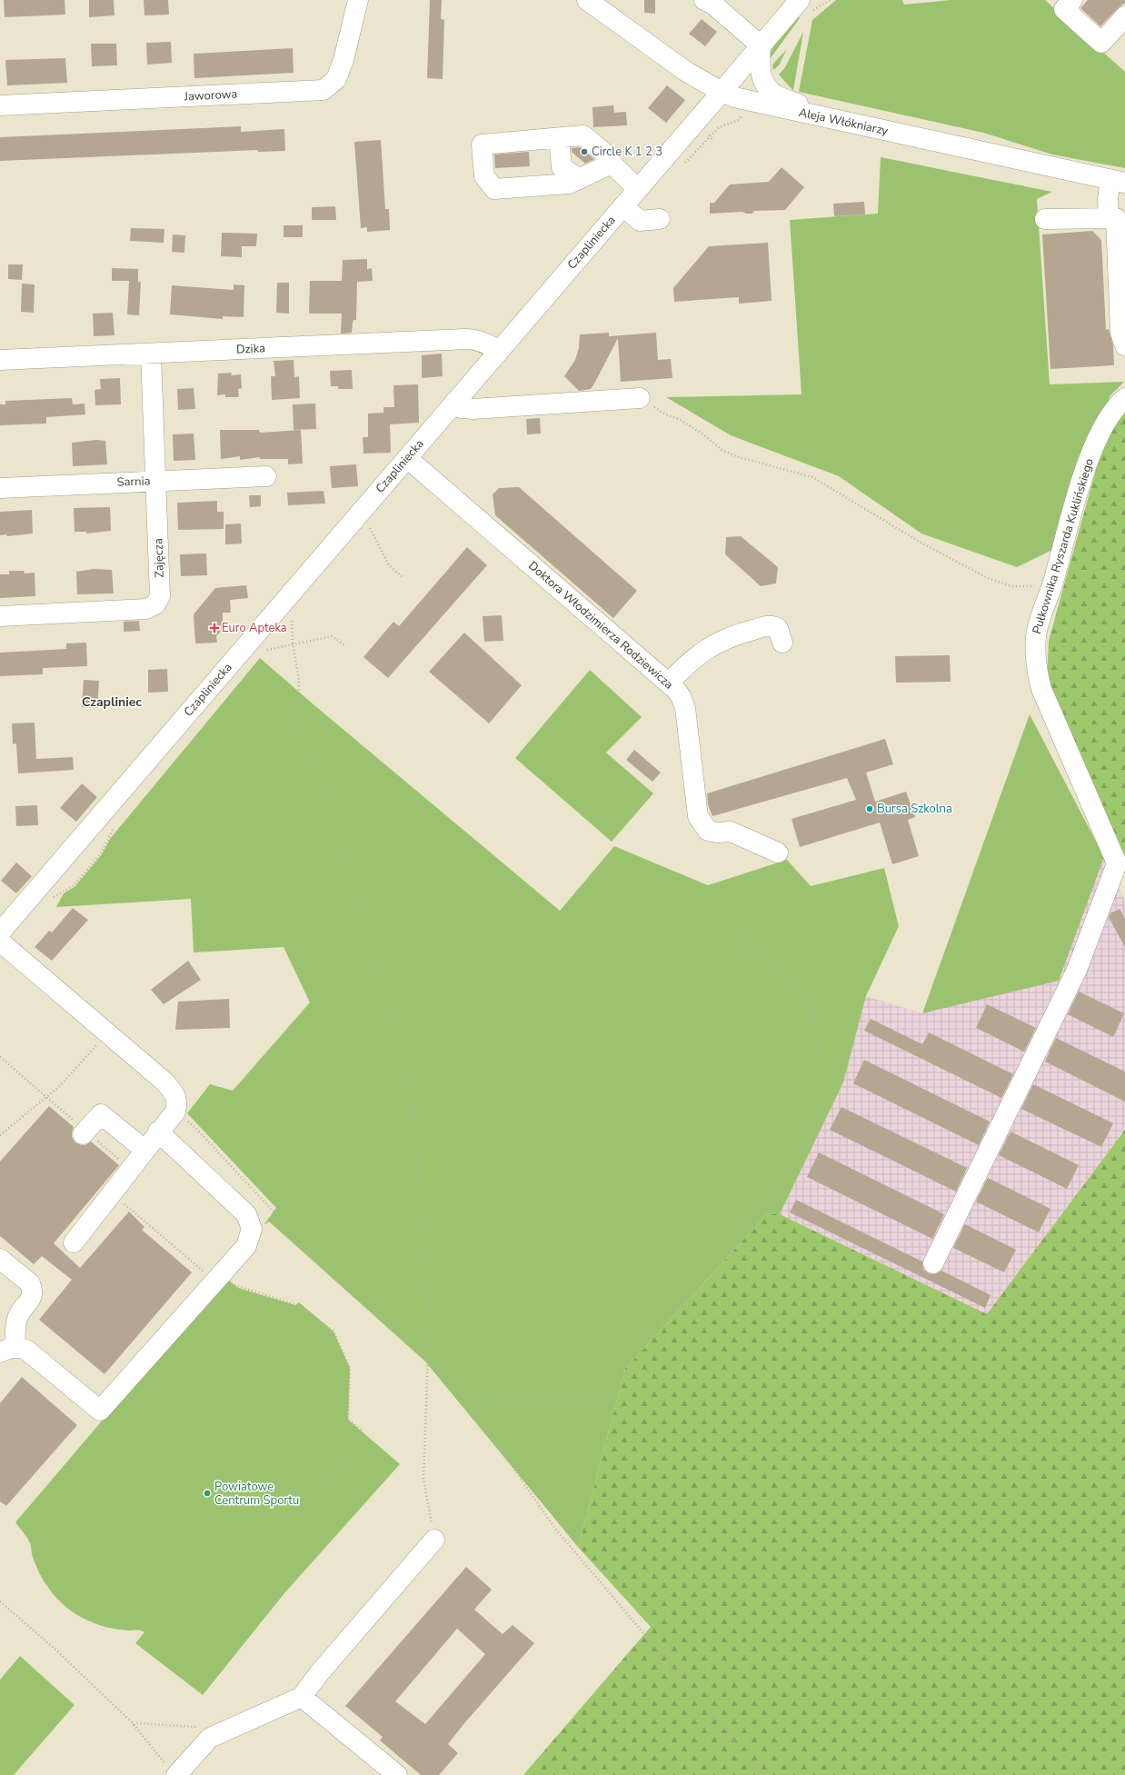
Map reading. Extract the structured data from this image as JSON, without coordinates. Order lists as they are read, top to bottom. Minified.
{"streets":{"street":["Jaworowa","Aleja Włókniarzy","Czapliniecka","Dzika","Sarnia","Pułkownika Ryszarda Kuklińskiego","Zajęcza","Doktora Włodzimierza Rodziewicza"]},"crossings":[["Aleja Włókniarzy","Czapliniecka"],["Czapliniecka","Dzika"],["Czapliniecka","Doktora Włodzimierza Rodziewicza"],["Dzika","Zajęcza"],["Sarnia","Zajęcza"]],"districts":["Czapliniec"],"places":{"other":["Circle K 1 2 3","Bursa Szkolna","Powiatowe Centrum Sportu"],"health":["Euro Apteka"]}}
